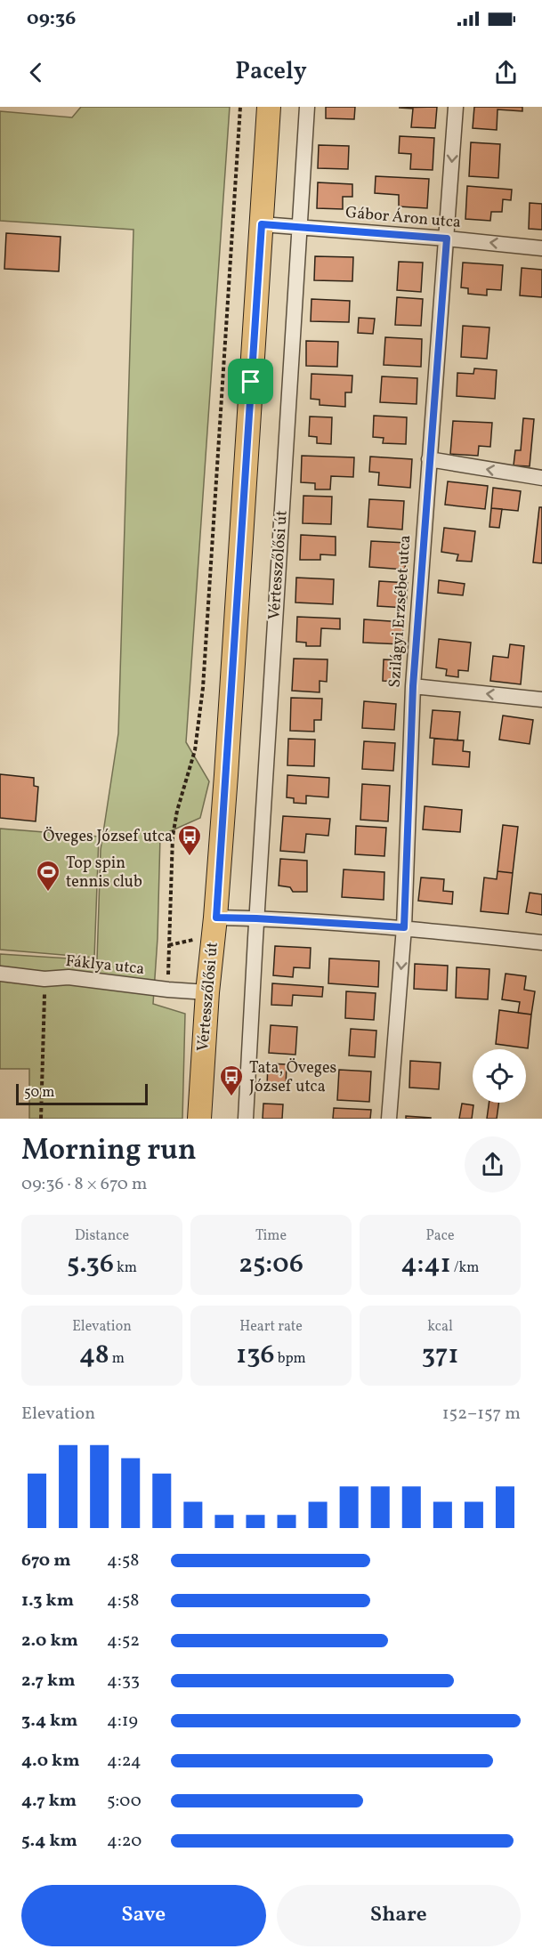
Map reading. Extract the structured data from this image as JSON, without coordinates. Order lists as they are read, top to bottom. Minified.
{"streets":{"main road":["Vértesszőlősi út"],"street":["Gábor Áron utca","Szilágyi Erzsébet utca","Fáklya utca"]},"crossings":[["Gábor Áron utca","Vértesszőlősi út"],["Gábor Áron utca","Szilágyi Erzsébet utca"],["Vértesszőlősi út","Fáklya utca"]],"places":{"bus stop":["Öveges József utca","Tata, Öveges József utca"],"sports":["Top spin tennis club"]},"scale_bar":"50 m","page":{"status":"09:36","header":"Pacely","scale":"50 m","heading":["Morning run","09:36 · 8 × 670 m"],"stats":[["Distance","5.36 km"],["Time","25:06"],["Pace","4:41 /km"],["Elevation","48 m"],["Heart rate","136 bpm"],["kcal","371"]],"chart":["Elevation","152–157 m"],"list":[{"name":"670 m","note":"4:58"},{"name":"1.3 km","note":"4:58"},{"name":"2.0 km","note":"4:52"},{"name":"2.7 km","note":"4:33"},{"name":"3.4 km","note":"4:19"},{"name":"4.0 km","note":"4:24"},{"name":"4.7 km","note":"5:00"},{"name":"5.4 km","note":"4:20"}],"buttons":["Save","Share"]}}
